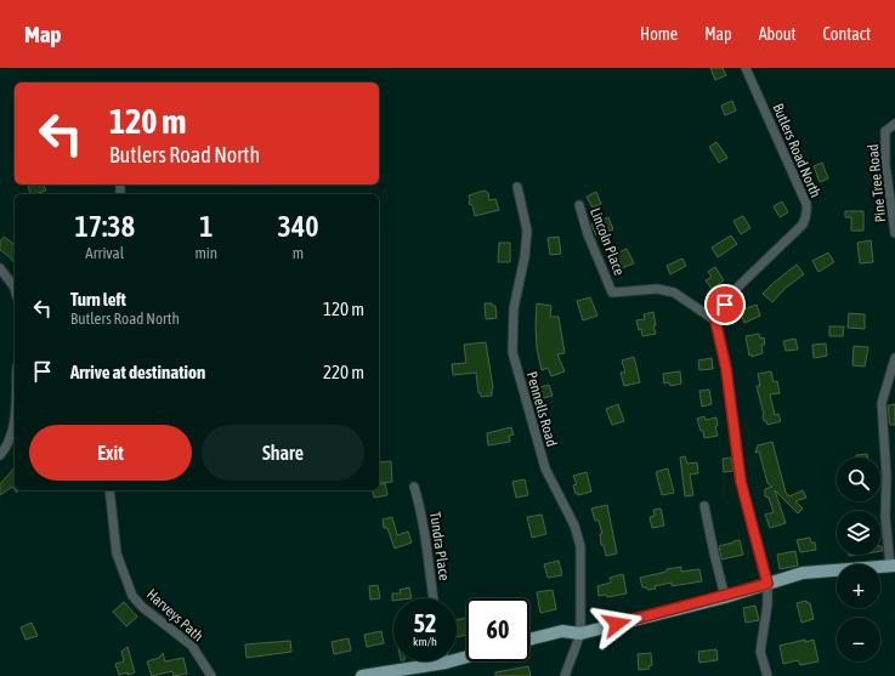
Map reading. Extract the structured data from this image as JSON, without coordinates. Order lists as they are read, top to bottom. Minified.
{"streets":{"street":["Butlers Road North","Pine Tree Road","Lincoln Place","Pennells Road","Tundra Place","Harveys Path"]},"crossings":[["Butlers Road North","Lincoln Place"]],"page":{"header":"Map","nav":["Home","Map","About","Contact"],"turn":["120 m","Butlers Road North"],"eta":["17:38","Arrival","1","min","340","m"],"list":[{"name":"Turn left","note":"Butlers Road North","value":"120 m"},{"name":"Arrive at destination","value":"220 m"}],"buttons":["Exit","Share"],"map_buttons":["+","−"],"speed":"52 km/h","limit":"60"}}
